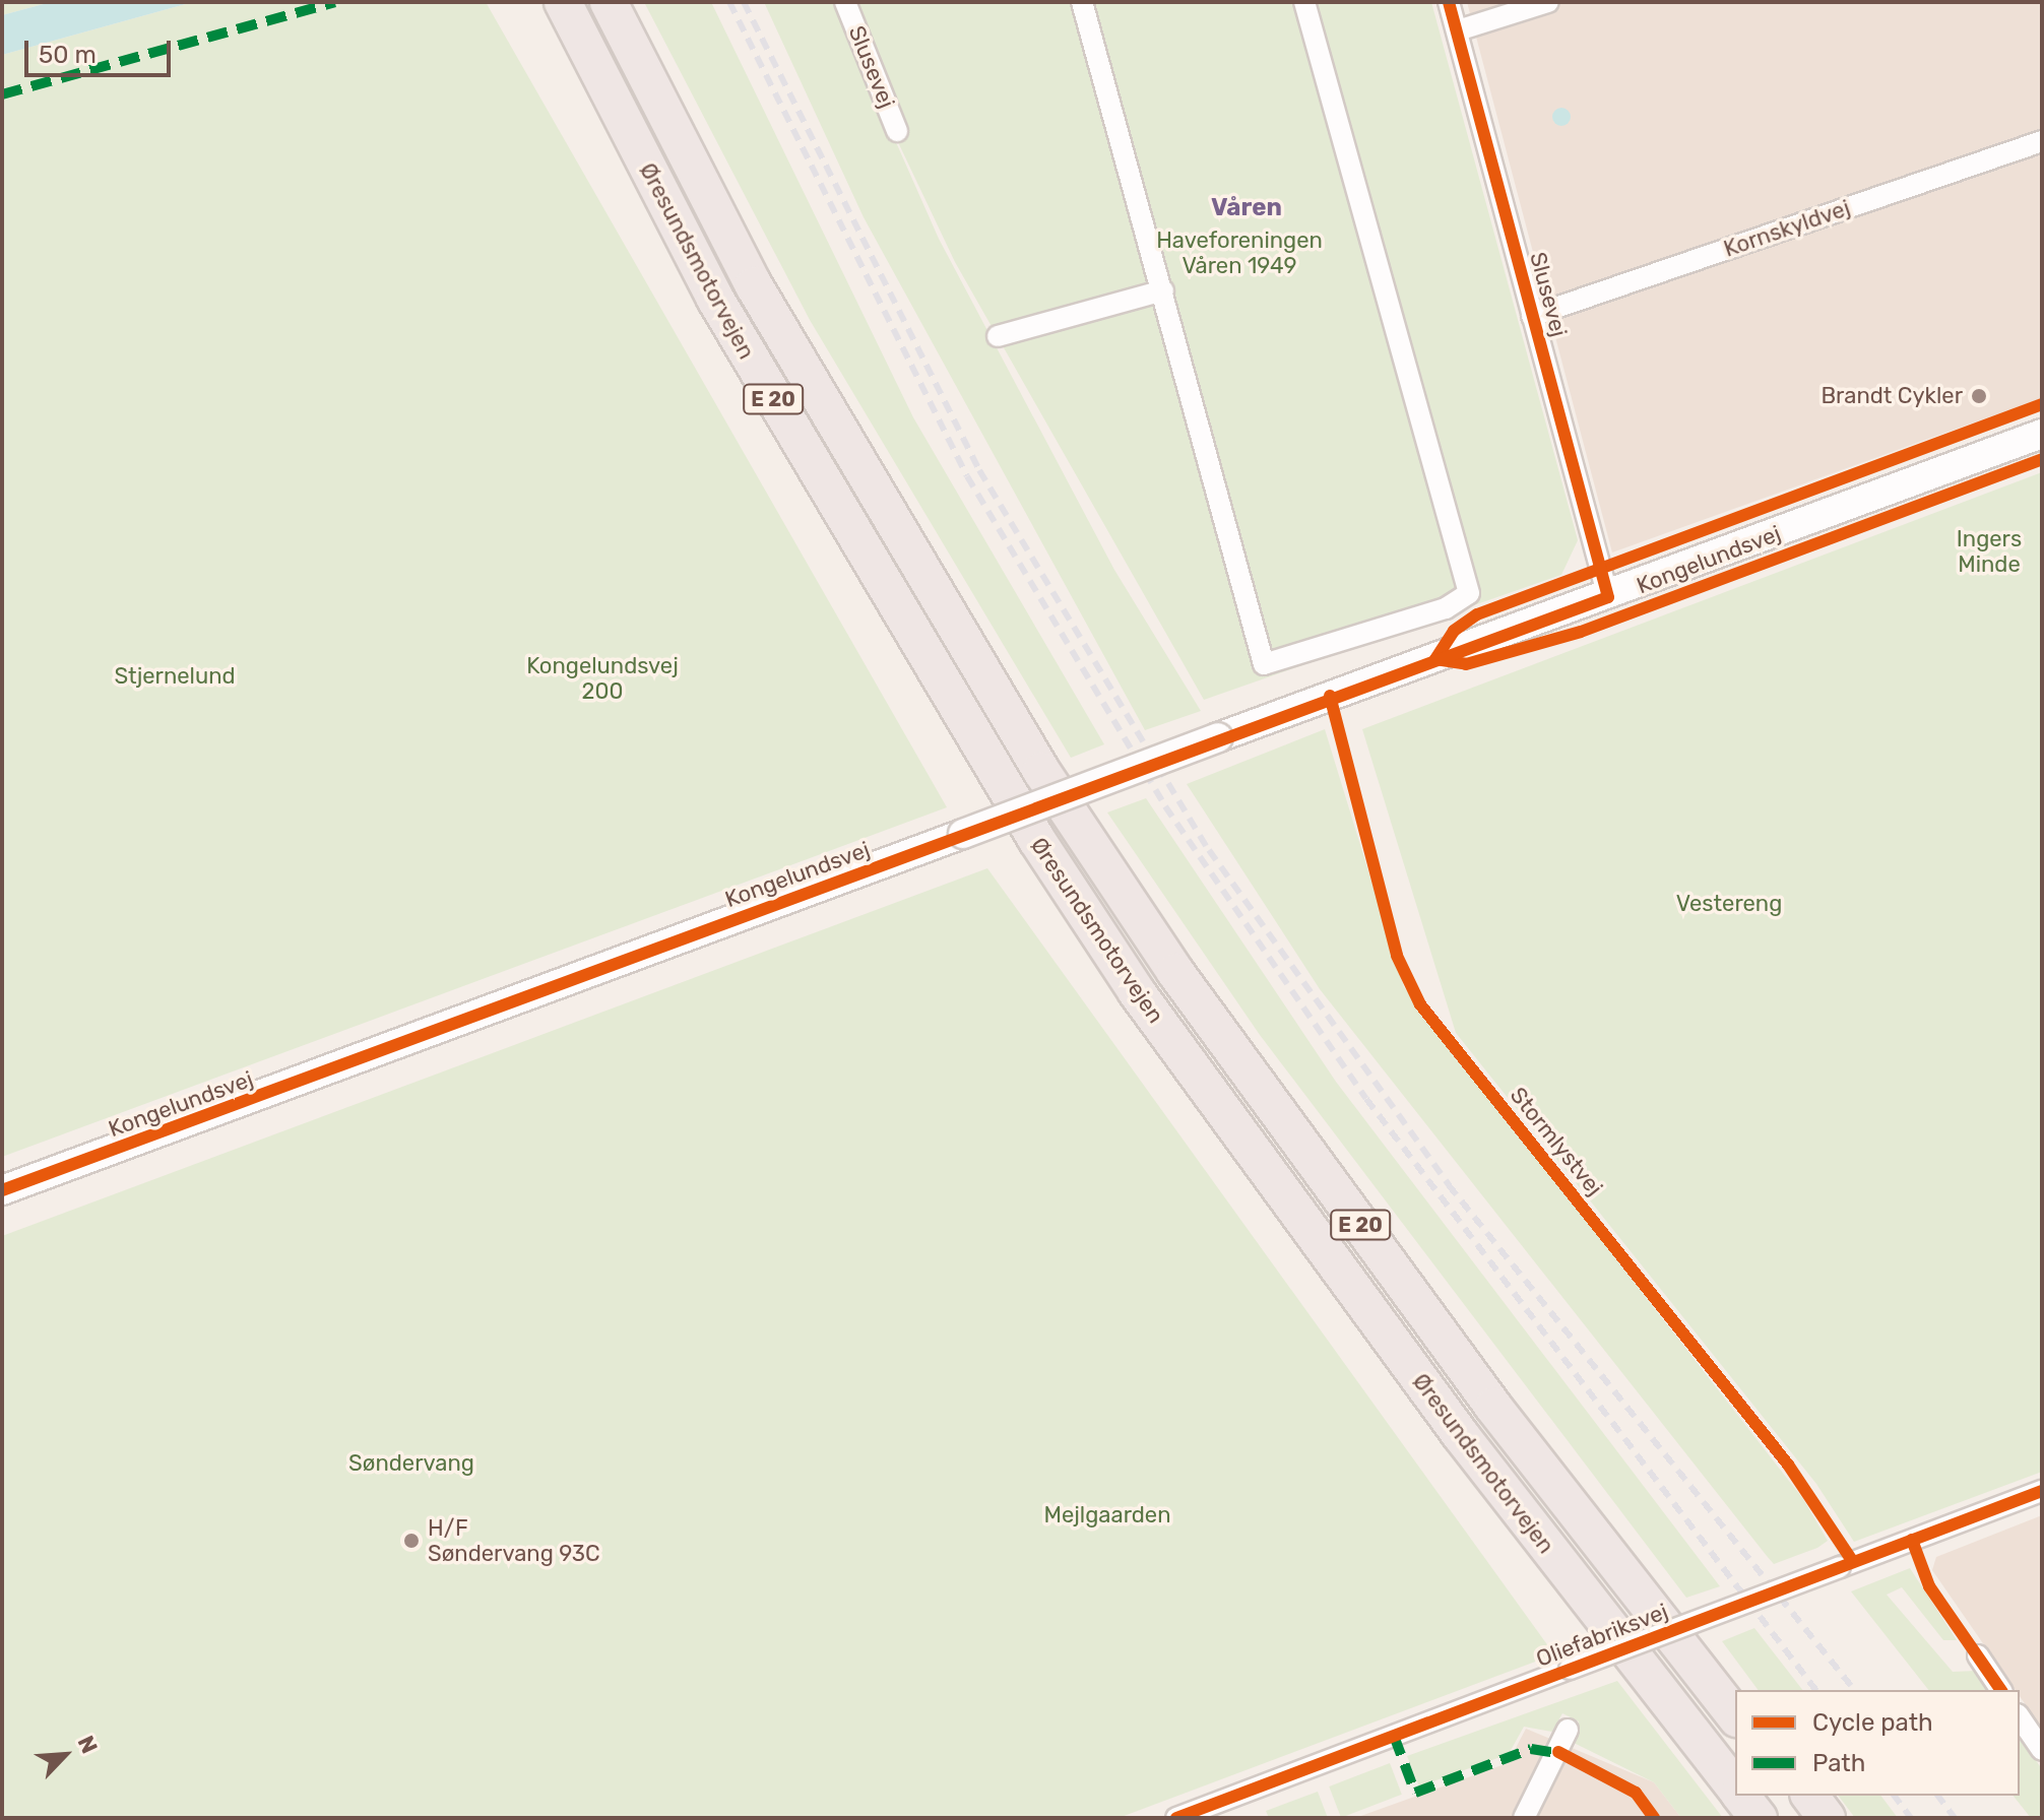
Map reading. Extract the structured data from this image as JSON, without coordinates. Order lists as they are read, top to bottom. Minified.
{"streets":{"highway":["Øresundsmotorvejen","E 20"],"street":["Slusevej","Kornskyldvej","Kongelundsvej","Oliefabriksvej"],"cycle path":["Stormlystvej"]},"crossings":[["Slusevej","Kornskyldvej"],["Slusevej","Kongelundsvej"]],"districts":["Våren"],"parks":["Haveforeningen Våren 1949","Ingers Minde","Kongelundsvej 200","Stjernelund","Vestereng","Søndervang","Mejlgaarden"],"places":["Brandt Cykler","H/F Søndervang 93C"],"legend":["Cycle path","Path"],"scale_bar":"50 m","north":"top right"}
